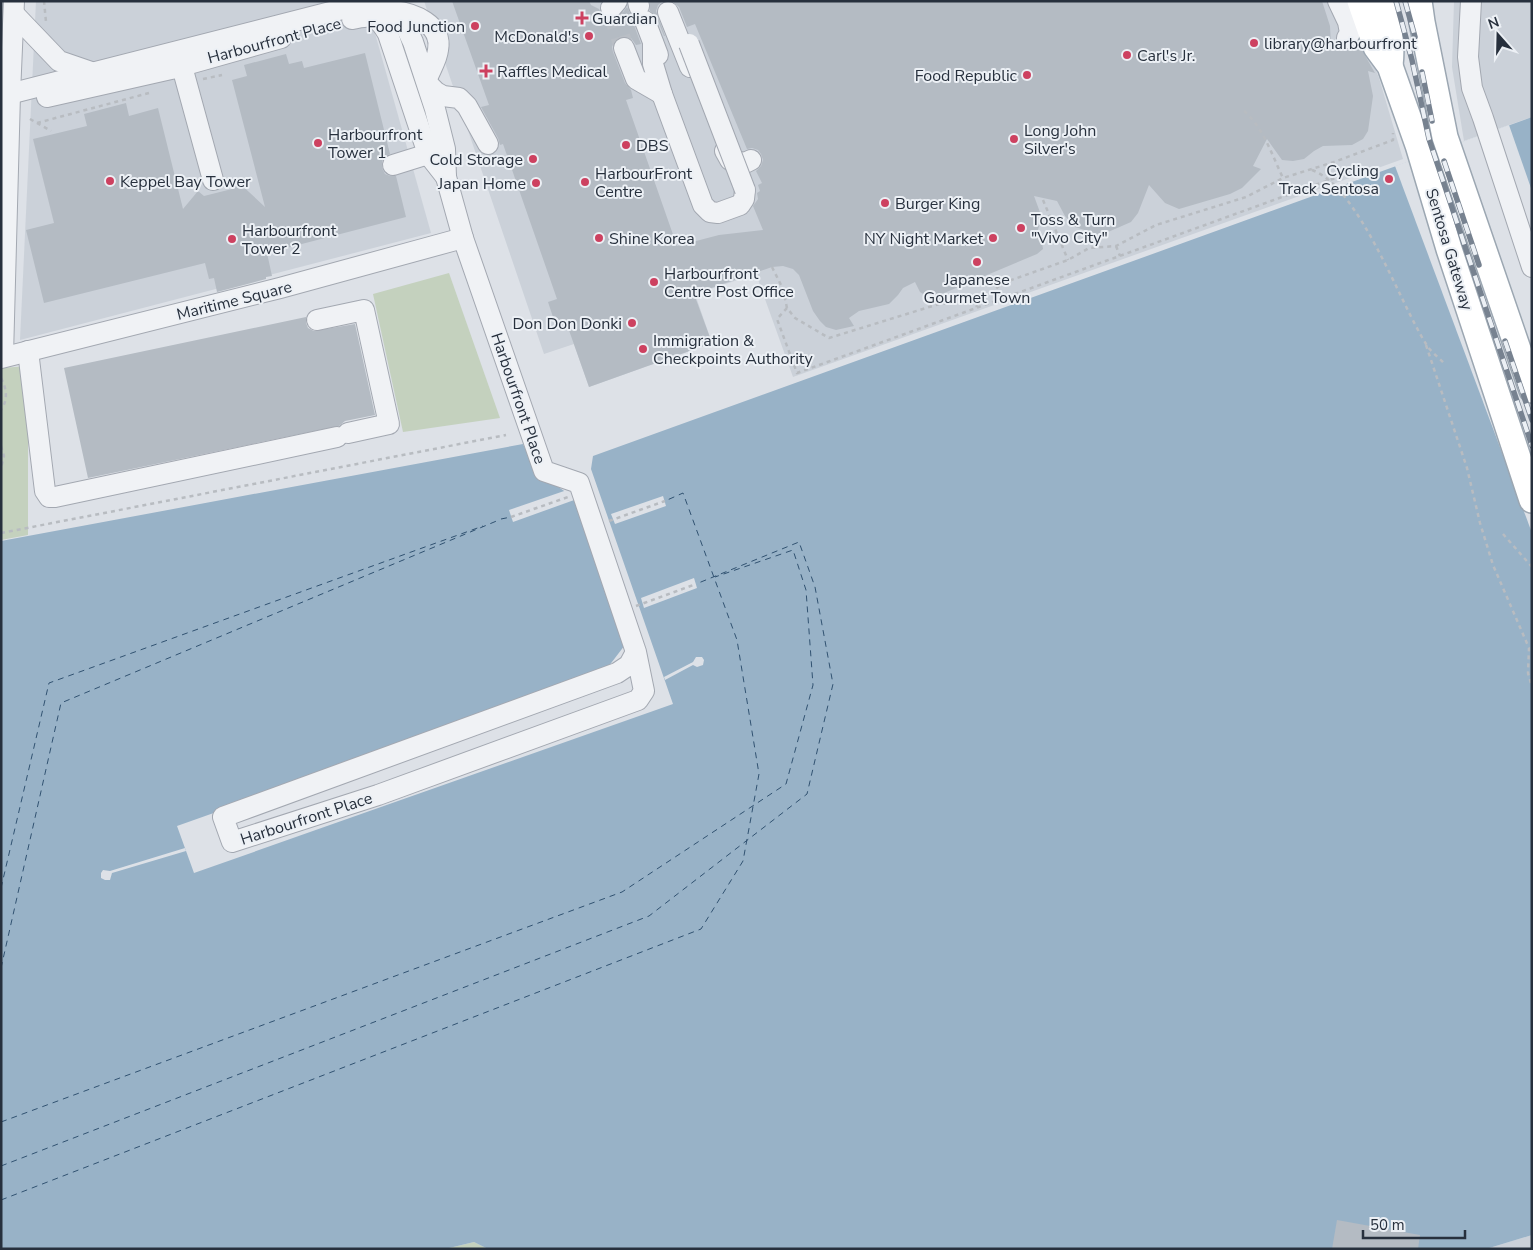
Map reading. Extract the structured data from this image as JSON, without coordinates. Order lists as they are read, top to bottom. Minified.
{"streets":{"main road":["Sentosa Gateway"],"street":["Harbourfront Place","Maritime Square"]},"crossings":[["Harbourfront Place","Maritime Square"]],"places":{"health":["Guardian","Raffles Medical"],"other":["Food Junction","McDonald's","library@harbourfront","Carl's Jr.","Food Republic","Long John Silver's","Harbourfront Tower 1","DBS","Cold Storage","Cycling Track Sentosa","Keppel Bay Tower","HarbourFront Centre","Japan Home","Burger King","Toss & Turn \"Vivo City\"","Shine Korea","NY Night Market","Harbourfront Tower 2","Japanese Gourmet Town","Harbourfront Centre Post Office","Don Don Donki","Immigration & Checkpoints Authority"]},"scale_bar":"50 m","north":"top"}
